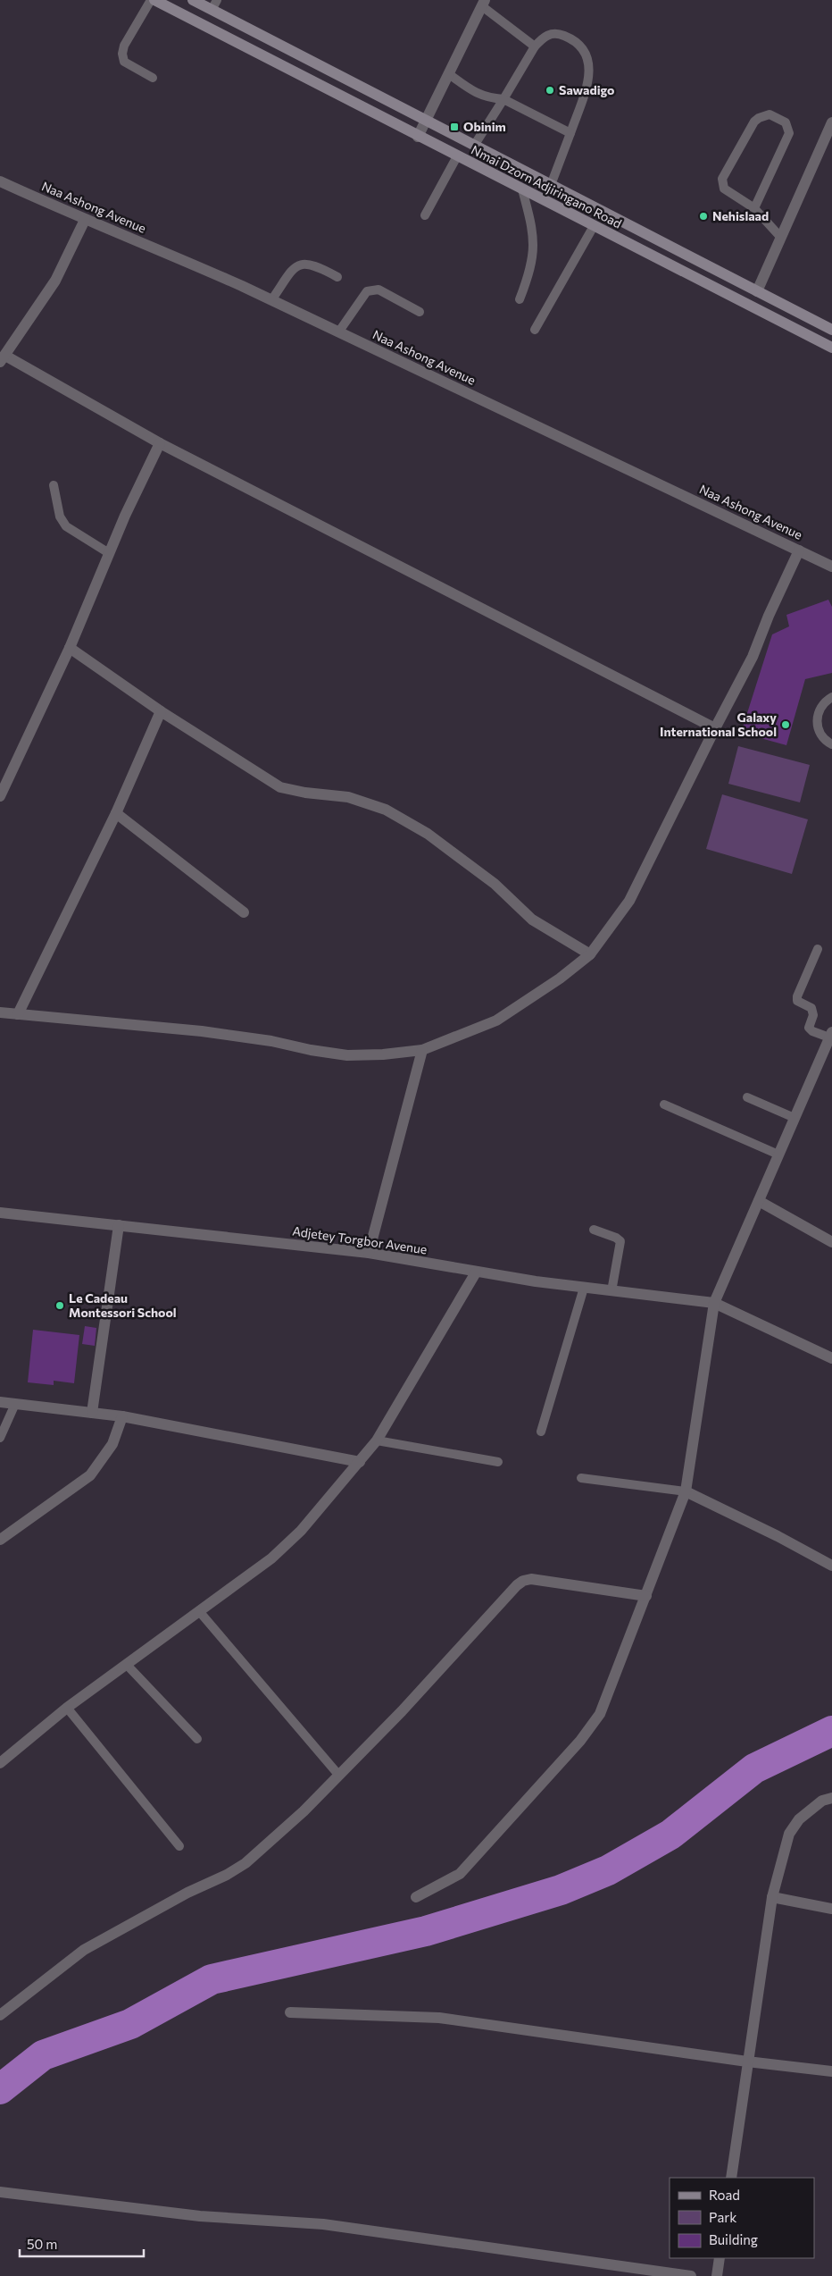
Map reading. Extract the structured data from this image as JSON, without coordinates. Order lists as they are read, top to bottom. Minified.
{"streets":{"main road":["Nmai Dzorn Adjiringano Road"],"street":["Naa Ashong Avenue","Adjetey Torgbor Avenue"]},"places":{"other":["Sawadigo","Nehislaad","Galaxy International School","Le Cadeau Montessori School"],"transit":["Obinim"]},"legend":["Road","Park","Building"],"scale_bar":"50 m"}
